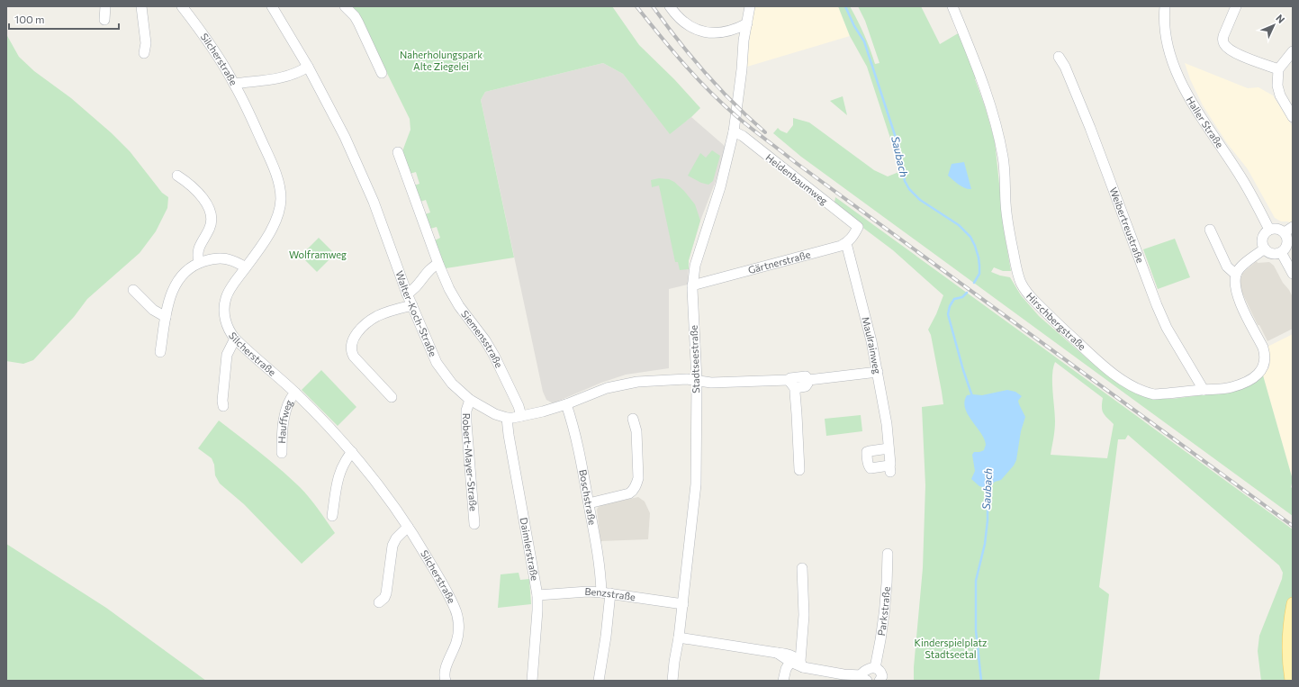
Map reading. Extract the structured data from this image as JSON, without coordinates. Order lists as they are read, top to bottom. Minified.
{"streets":{"street":["Silcherstraße","Haller Straße","Heidenbaumweg","Weibertreustraße","Gärtnerstraße","Walter-Koch-Straße","Hirschbergstraße","Siemensstraße","Maulrainweg","Stadtseestraße","Hauffweg","Robert-Mayer-Straße","Boschstraße","Daimlerstraße","Benzstraße","Parkstraße"]},"crossings":[["Silcherstraße","Hauffweg"],["Heidenbaumweg","Gärtnerstraße"],["Heidenbaumweg","Maulrainweg"],["Heidenbaumweg","Stadtseestraße"],["Weibertreustraße","Hirschbergstraße"],["Gärtnerstraße","Maulrainweg"],["Gärtnerstraße","Stadtseestraße"],["Walter-Koch-Straße","Siemensstraße"],["Walter-Koch-Straße","Stadtseestraße"],["Walter-Koch-Straße","Robert-Mayer-Straße"],["Walter-Koch-Straße","Boschstraße"],["Walter-Koch-Straße","Daimlerstraße"],["Stadtseestraße","Benzstraße"],["Boschstraße","Benzstraße"],["Daimlerstraße","Benzstraße"]],"water":["Saubach"],"parks":["Naherholungspark Alte Ziegelei","Wolframweg","Kinderspielplatz Stadtseetal"],"scale_bar":"100 m","north":"top right"}
